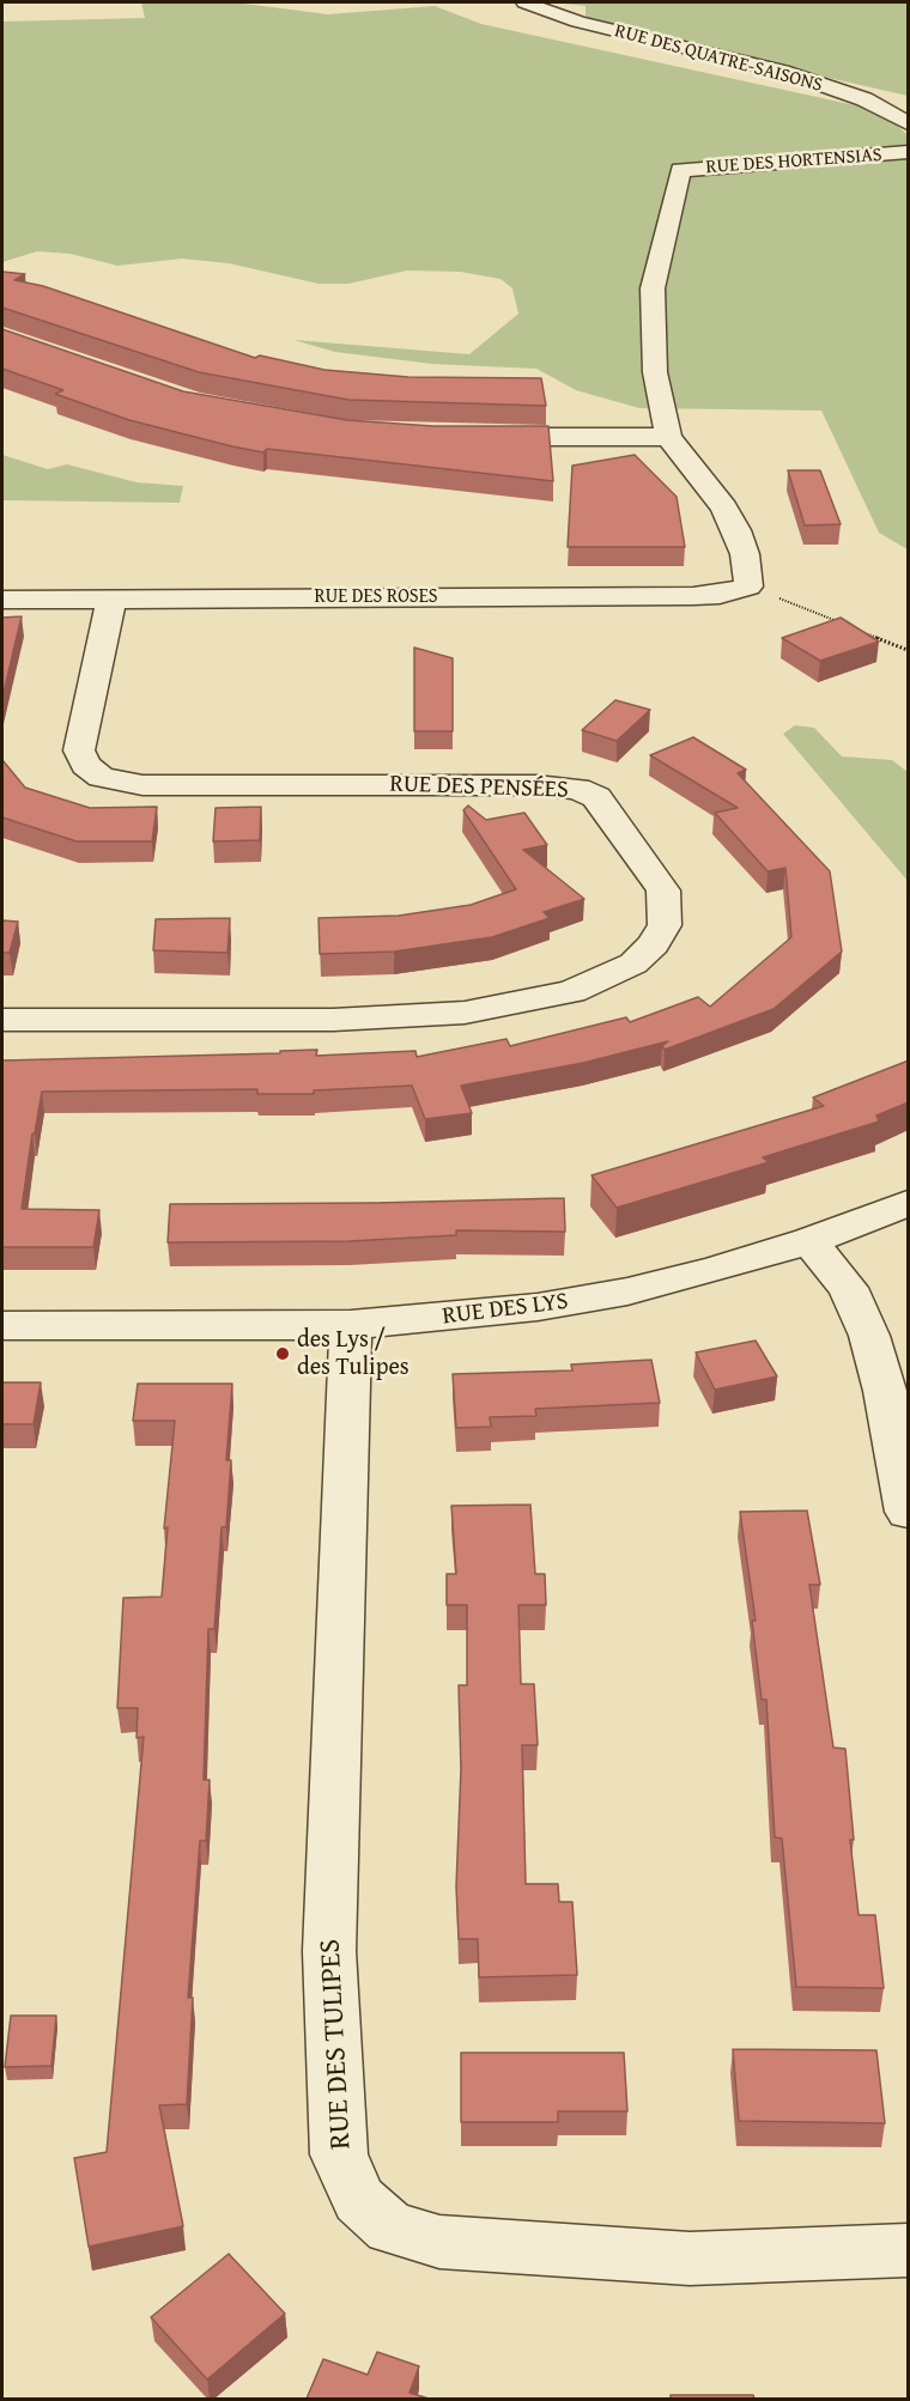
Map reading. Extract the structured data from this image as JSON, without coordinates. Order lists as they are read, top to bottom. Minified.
{"streets":{"street":["RUE DES QUATRE-SAISONS","RUE DES HORTENSIAS","RUE DES ROSES","RUE DES PENSÉES","RUE DES LYS","RUE DES TULIPES"]},"crossings":[["RUE DES ROSES","RUE DES PENSÉES"],["RUE DES LYS","RUE DES TULIPES"]],"places":["des Lys / des Tulipes"]}
